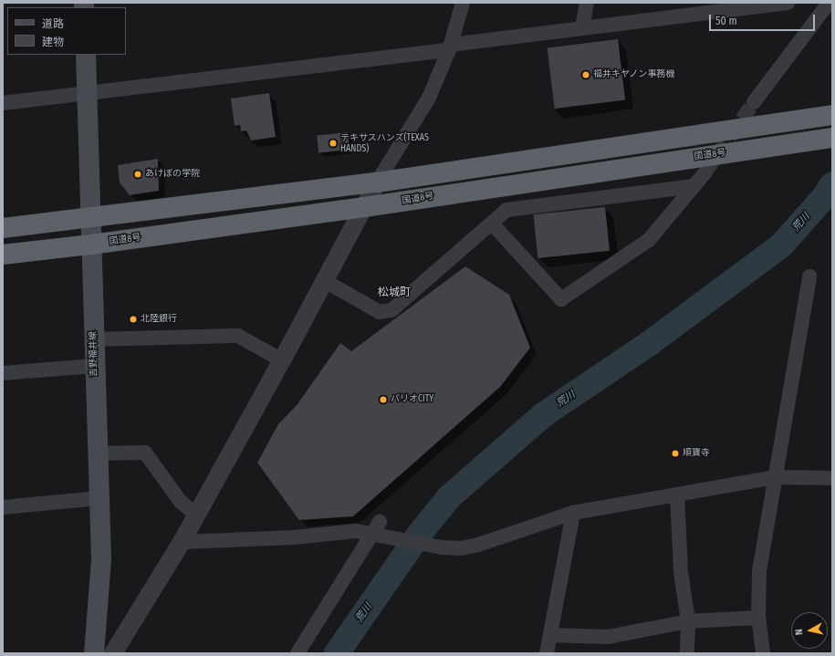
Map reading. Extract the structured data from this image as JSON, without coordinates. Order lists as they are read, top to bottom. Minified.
{"streets":{"highway":["国道8号"],"main road":["吉野福井線"]},"crossings":[["国道8号","吉野福井線"]],"districts":["松城町"],"water":["荒川"],"places":["福井キヤノン事務機","テキサスハンズ(TEXAS HANDS)","あけぼの学院","北陸銀行","パリオCITY","順寶寺"],"legend":["道路","建物"],"scale_bar":"50 m","north":"left"}
